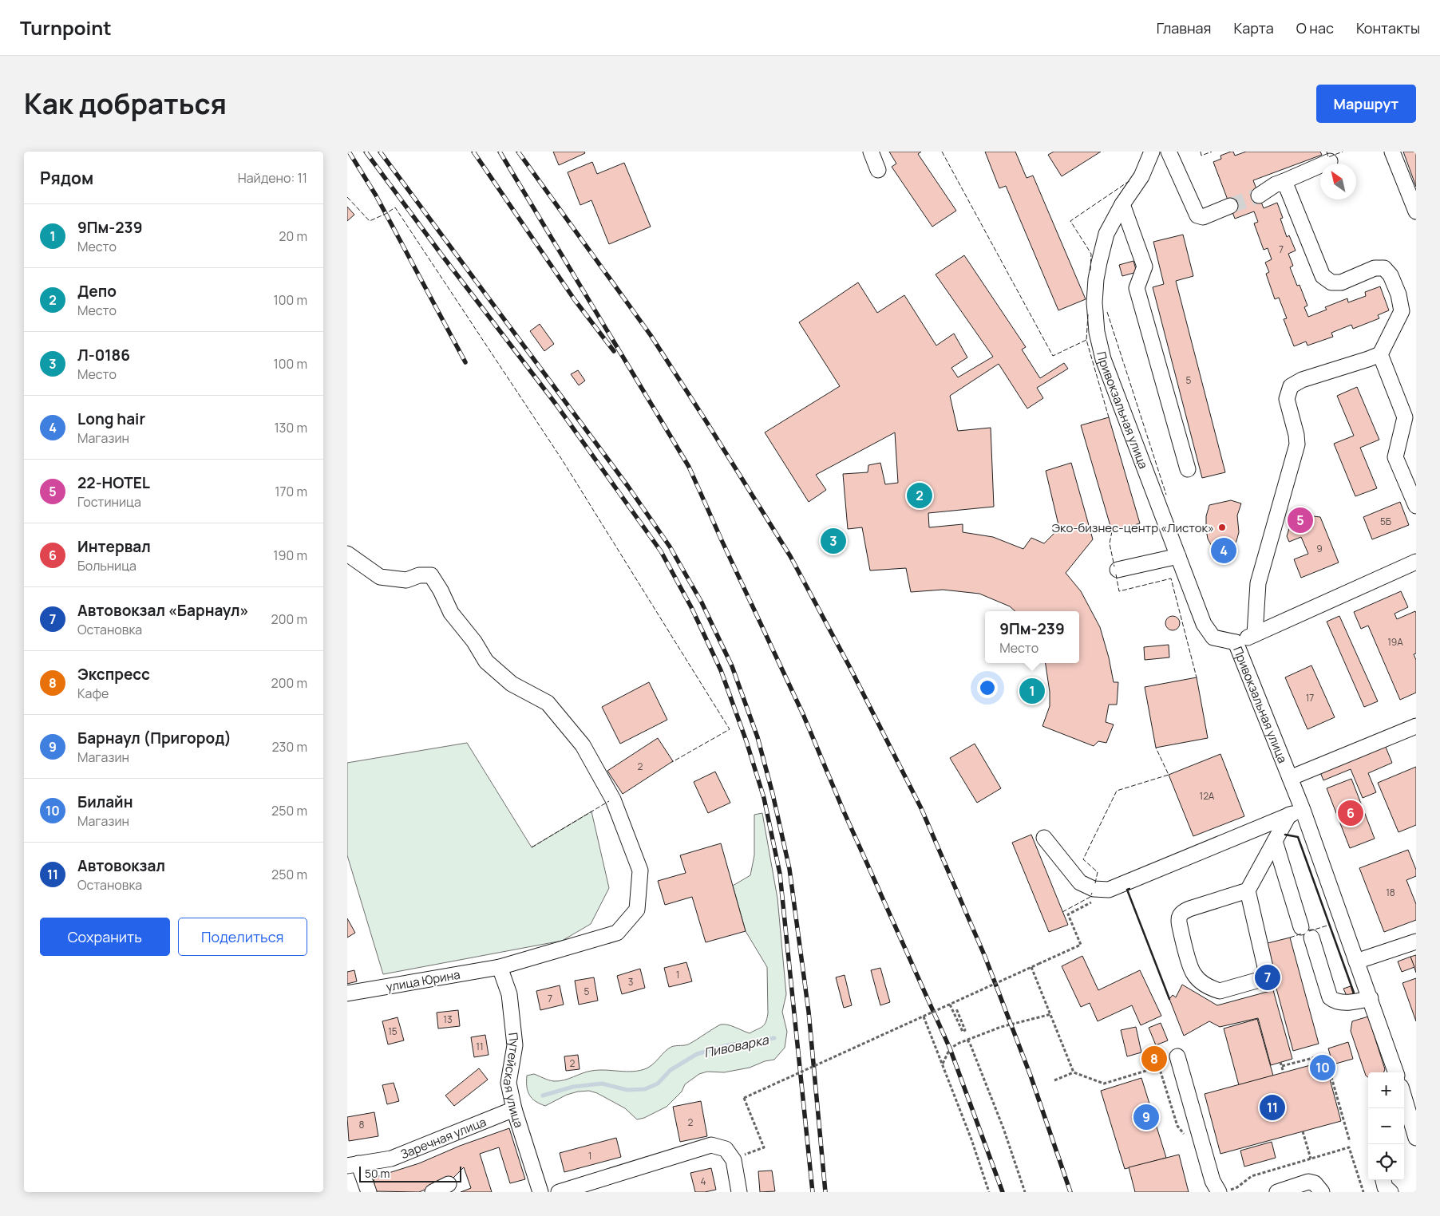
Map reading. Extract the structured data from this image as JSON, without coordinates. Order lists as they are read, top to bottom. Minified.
{"streets":{"street":["Привокзальная улица","улица Юрина","Путейская улица","Заречная улица"]},"crossings":[["улица Юрина","Путейская улица"],["Путейская улица","Заречная улица"]],"water":["Пивоварка"],"places":["Эко-бизнес-центр «Листок»"],"house_numbers":["7","5","5Б","9","19А","17","2","12А","18","1","3","5","7","13","15","11","2","2","8","1","4"],"scale_bar":"50 m","north":"top left","page":{"header":"Turnpoint","nav":["Главная","Карта","О нас","Контакты"],"title":"Как добраться","buttons":["Маршрут",["Сохранить","Поделиться"]],"heading":["Рядом","Найдено: 11"],"list":[{"mark":"1","name":"9Пм-239","note":"Место","value":"20 m"},{"mark":"2","name":"Депо","note":"Место","value":"100 m"},{"mark":"3","name":"Л-0186","note":"Место","value":"100 m"},{"mark":"4","name":"Long hair","note":"Магазин","value":"130 m"},{"mark":"5","name":"22-HOTEL","note":"Гостиница","value":"170 m"},{"mark":"6","name":"Интервал","note":"Больница","value":"190 m"},{"mark":"7","name":"Автовокзал «Барнаул»","note":"Остановка","value":"200 m"},{"mark":"8","name":"Экспресс","note":"Кафе","value":"200 m"},{"mark":"9","name":"Барнаул (Пригород)","note":"Магазин","value":"230 m"},{"mark":"10","name":"Билайн","note":"Магазин","value":"250 m"},{"mark":"11","name":"Автовокзал","note":"Остановка","value":"250 m"}],"pins":["2","5","3","4","1","6","7","8","10","11","9"],"popup":["9Пм-239","Место"],"map_buttons":["+","−"],"scale":"50 m"}}
